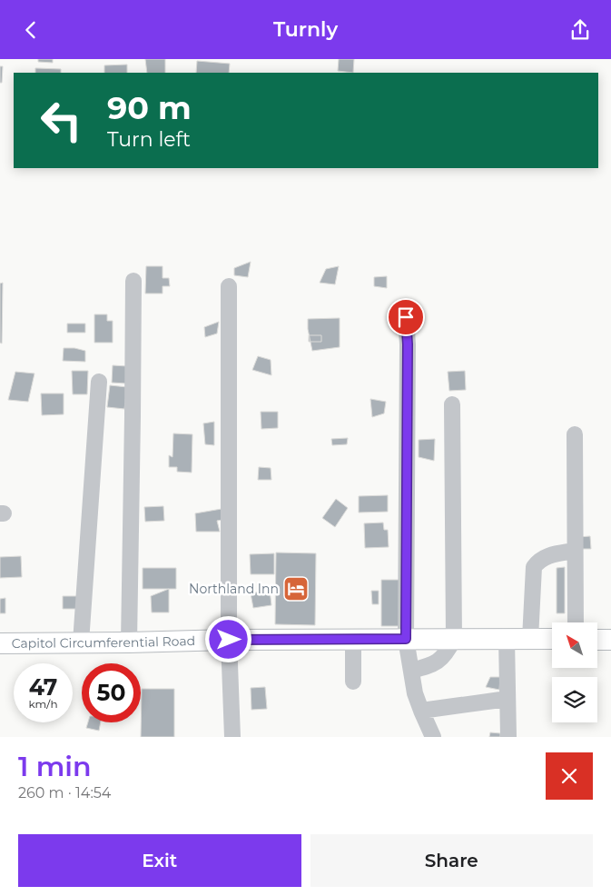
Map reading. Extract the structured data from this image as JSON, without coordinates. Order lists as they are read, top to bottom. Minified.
{"streets":{"main road":["Capitol Circumferential Road"]},"places":{"hotel":["Northland Inn"]},"north":"top left","page":{"header":"Turnly","turn":["90 m","Turn left"],"speed":"47 km/h","limit":"50","heading":["1 min","260 m · 14:54"],"buttons":["Exit","Share"]}}
